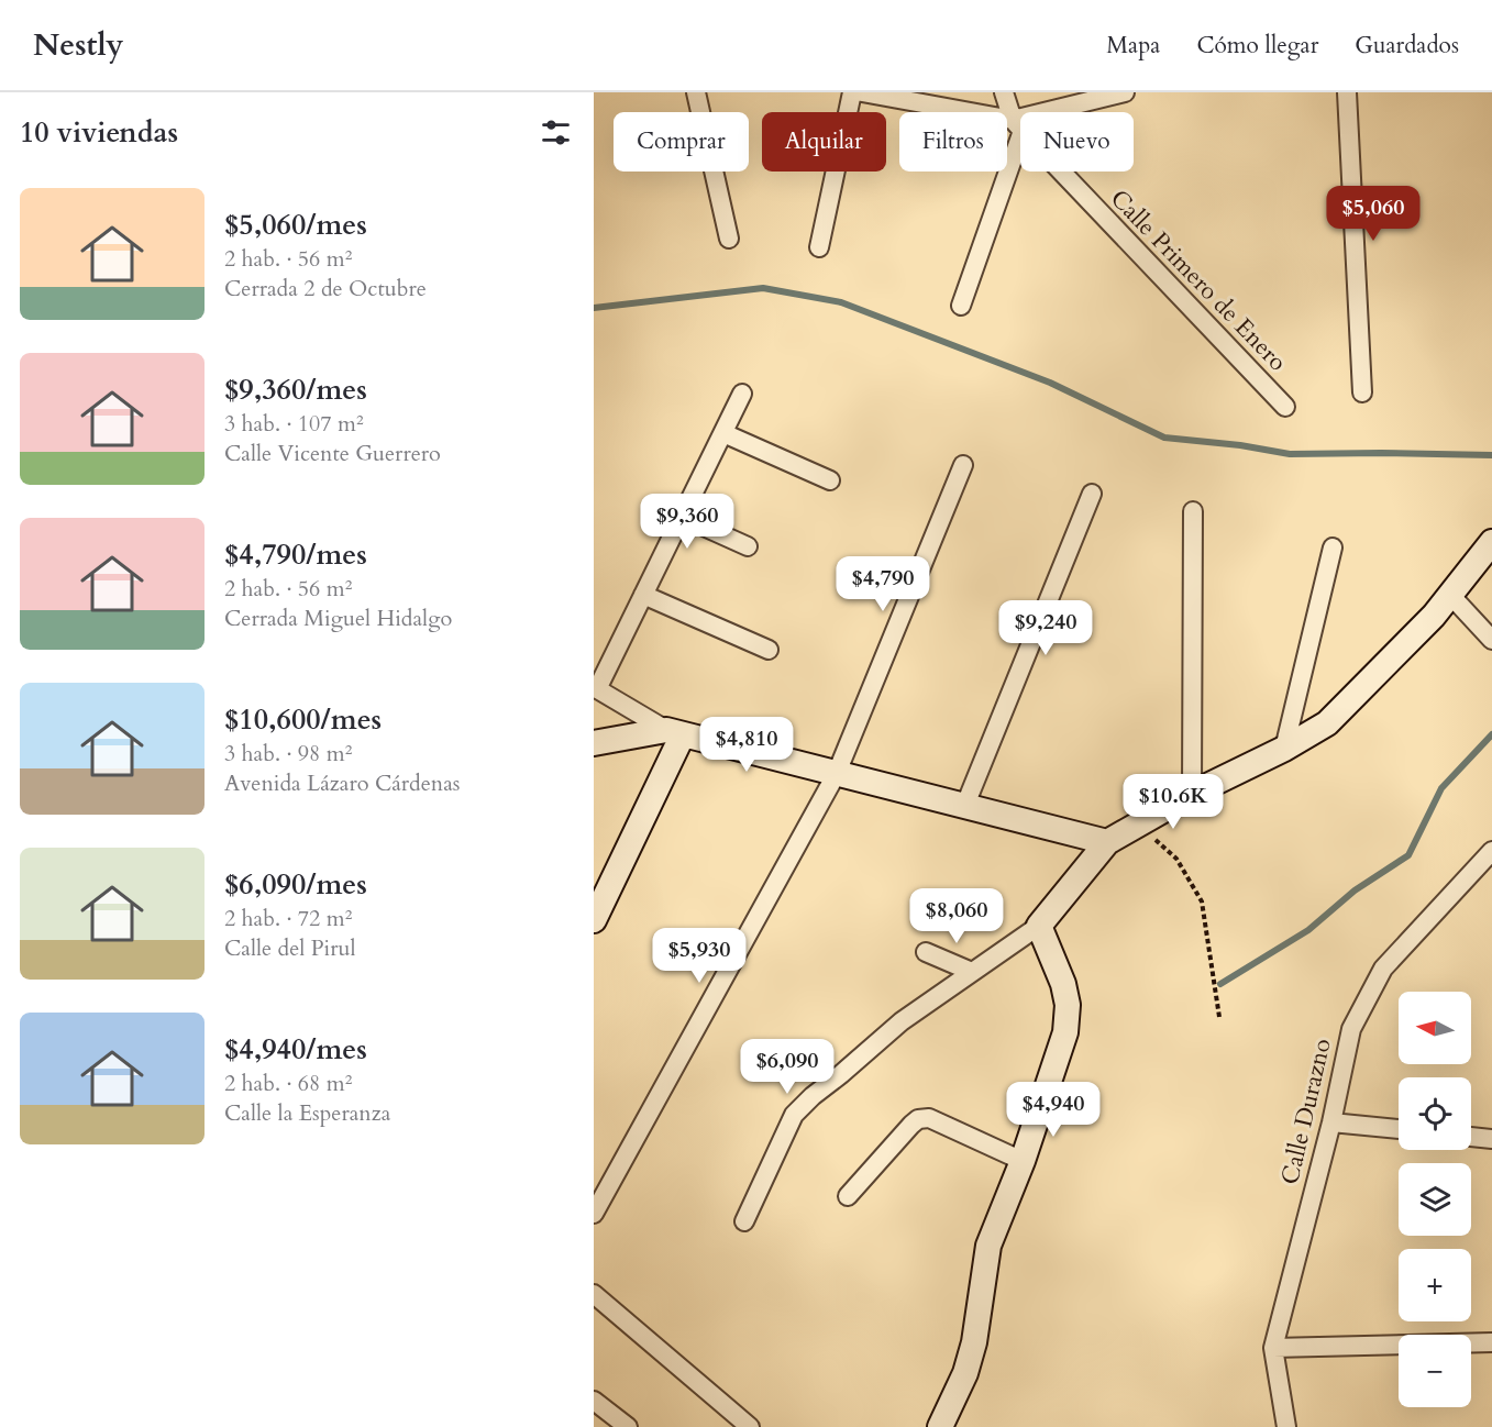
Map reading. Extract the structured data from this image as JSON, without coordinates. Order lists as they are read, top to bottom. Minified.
{"streets":{"street":["Calle Primero de Enero","Calle Durazno"]},"north":"left","page":{"header":"Nestly","nav":["Mapa","Cómo llegar","Guardados"],"heading":"10 viviendas","chip":["Comprar","Alquilar","Filtros","Nuevo"],"list":[{"name":"$5,060/mes","note":"2 hab. · 56 m² · Cerrada 2 de Octubre"},{"name":"$9,360/mes","note":"3 hab. · 107 m² · Calle Vicente Guerrero"},{"name":"$4,790/mes","note":"2 hab. · 56 m² · Cerrada Miguel Hidalgo"},{"name":"$10,600/mes","note":"3 hab. · 98 m² · Avenida Lázaro Cárdenas"},{"name":"$6,090/mes","note":"2 hab. · 72 m² · Calle del Pirul"},{"name":"$4,940/mes","note":"2 hab. · 68 m² · Calle la Esperanza"}],"price":["$5,060","$9,360","$4,790","$9,240","$4,810","$10.6K","$8,060","$5,930","$6,090","$4,940"],"map_buttons":["+","−"]}}
